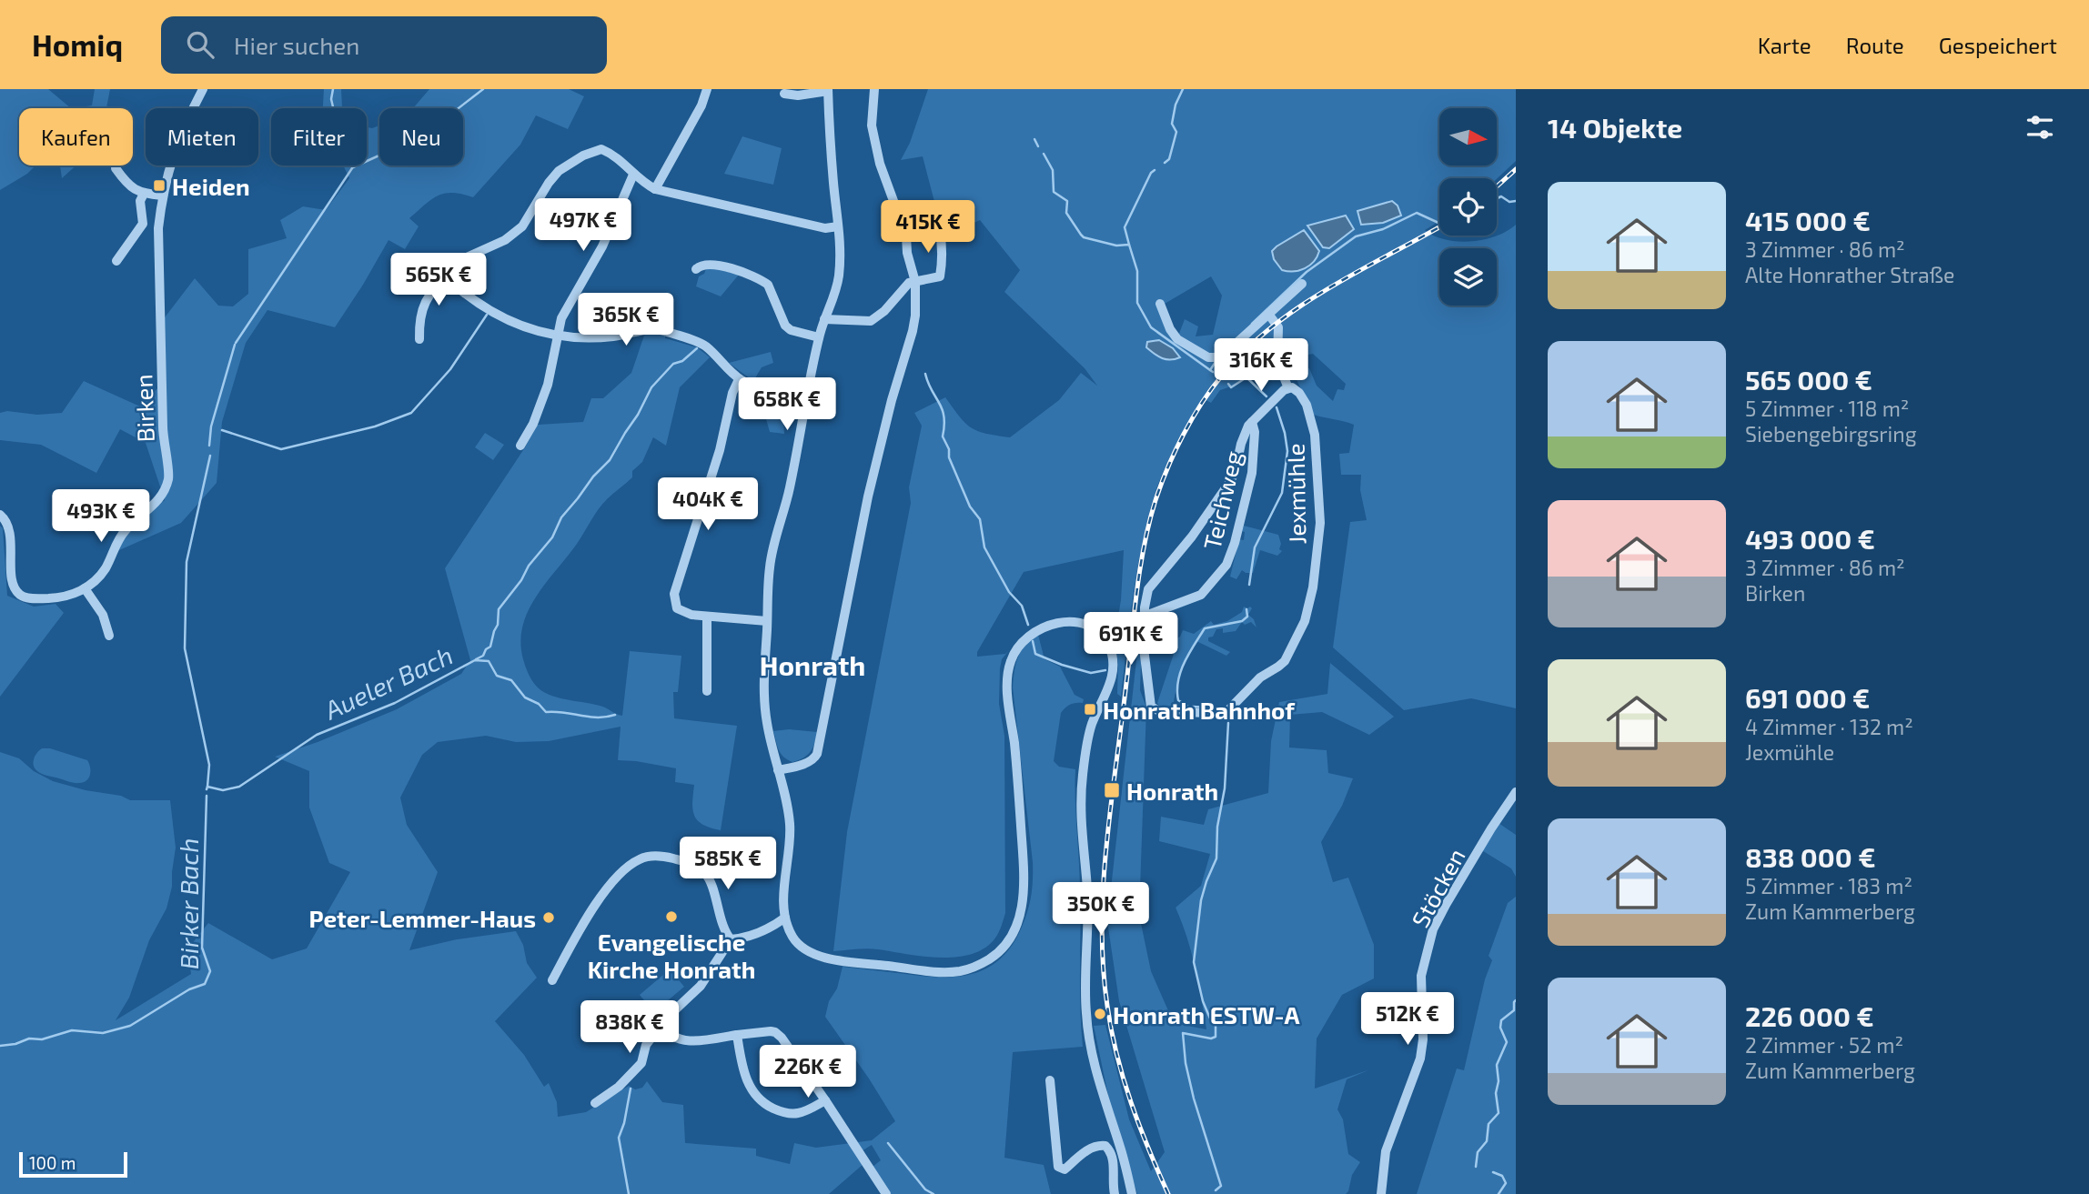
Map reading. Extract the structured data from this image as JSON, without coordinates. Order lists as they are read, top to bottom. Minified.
{"streets":{"street":["Birken","Jexmühle","Teichweg","Stöcken"]},"crossings":[["Jexmühle","Teichweg"]],"districts":["Honrath"],"water":["Aueler Bach","Birker Bach"],"places":{"transit":["Heiden","Honrath Bahnhof","Honrath"],"other":["Evangelische Kirche Honrath","Peter-Lemmer-Haus","Honrath ESTW-A"]},"scale_bar":"100 m","north":"right","page":{"header":"Homiq","search":"Hier suchen","nav":["Karte","Route","Gespeichert"],"heading":"14 Objekte","chip":["Kaufen","Mieten","Filter","Neu"],"list":[{"name":"415 000 €","note":"3 Zimmer · 86 m² · Alte Honrather Straße"},{"name":"565 000 €","note":"5 Zimmer · 118 m² · Siebengebirgsring"},{"name":"493 000 €","note":"3 Zimmer · 86 m² · Birken"},{"name":"691 000 €","note":"4 Zimmer · 132 m² · Jexmühle"},{"name":"838 000 €","note":"5 Zimmer · 183 m² · Zum Kammerberg"},{"name":"226 000 €","note":"2 Zimmer · 52 m² · Zum Kammerberg"}],"price":["497K €","415K €","565K €","365K €","316K €","658K €","404K €","493K €","691K €","585K €","350K €","512K €","838K €","226K €"],"scale":"100 m"}}
